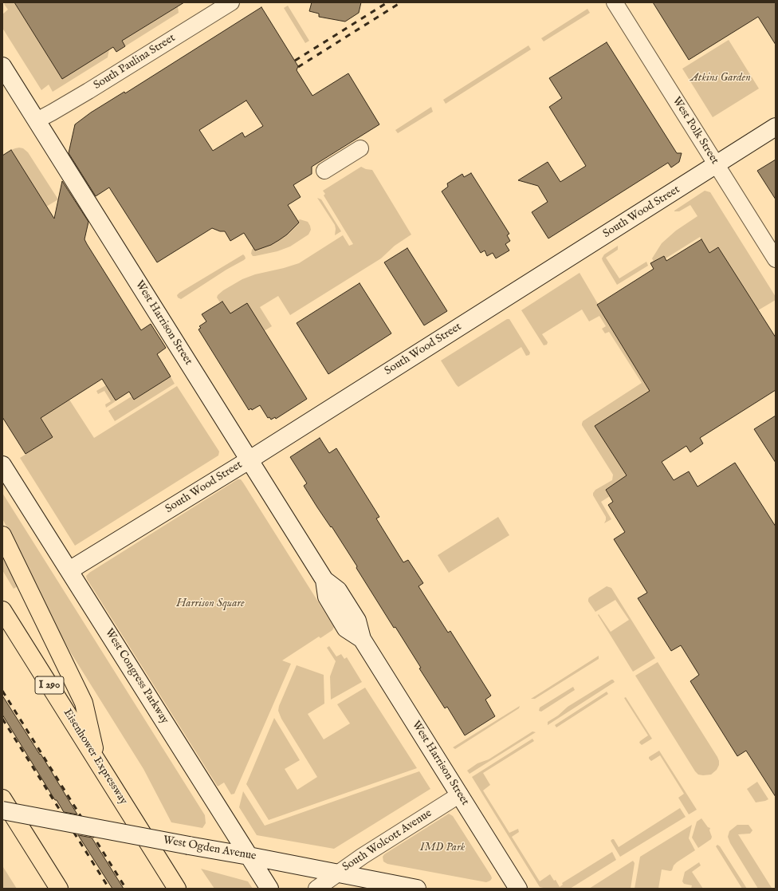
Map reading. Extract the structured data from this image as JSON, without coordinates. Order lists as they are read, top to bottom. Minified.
{"streets":{"highway":["I 290","Eisenhower Expressway"],"main road":["South Wood Street","West Harrison Street","West Congress Parkway","West Ogden Avenue"],"street":["South Paulina Street","West Polk Street","South Wolcott Avenue"]},"crossings":[["South Paulina Street","West Harrison Street"],["West Polk Street","South Wood Street"],["South Wood Street","West Harrison Street"],["South Wood Street","West Congress Parkway"],["West Harrison Street","South Wolcott Avenue"],["West Congress Parkway","West Ogden Avenue"],["South Wolcott Avenue","West Ogden Avenue"]],"parks":["Atkins Garden","Harrison Square","IMD Park"]}
